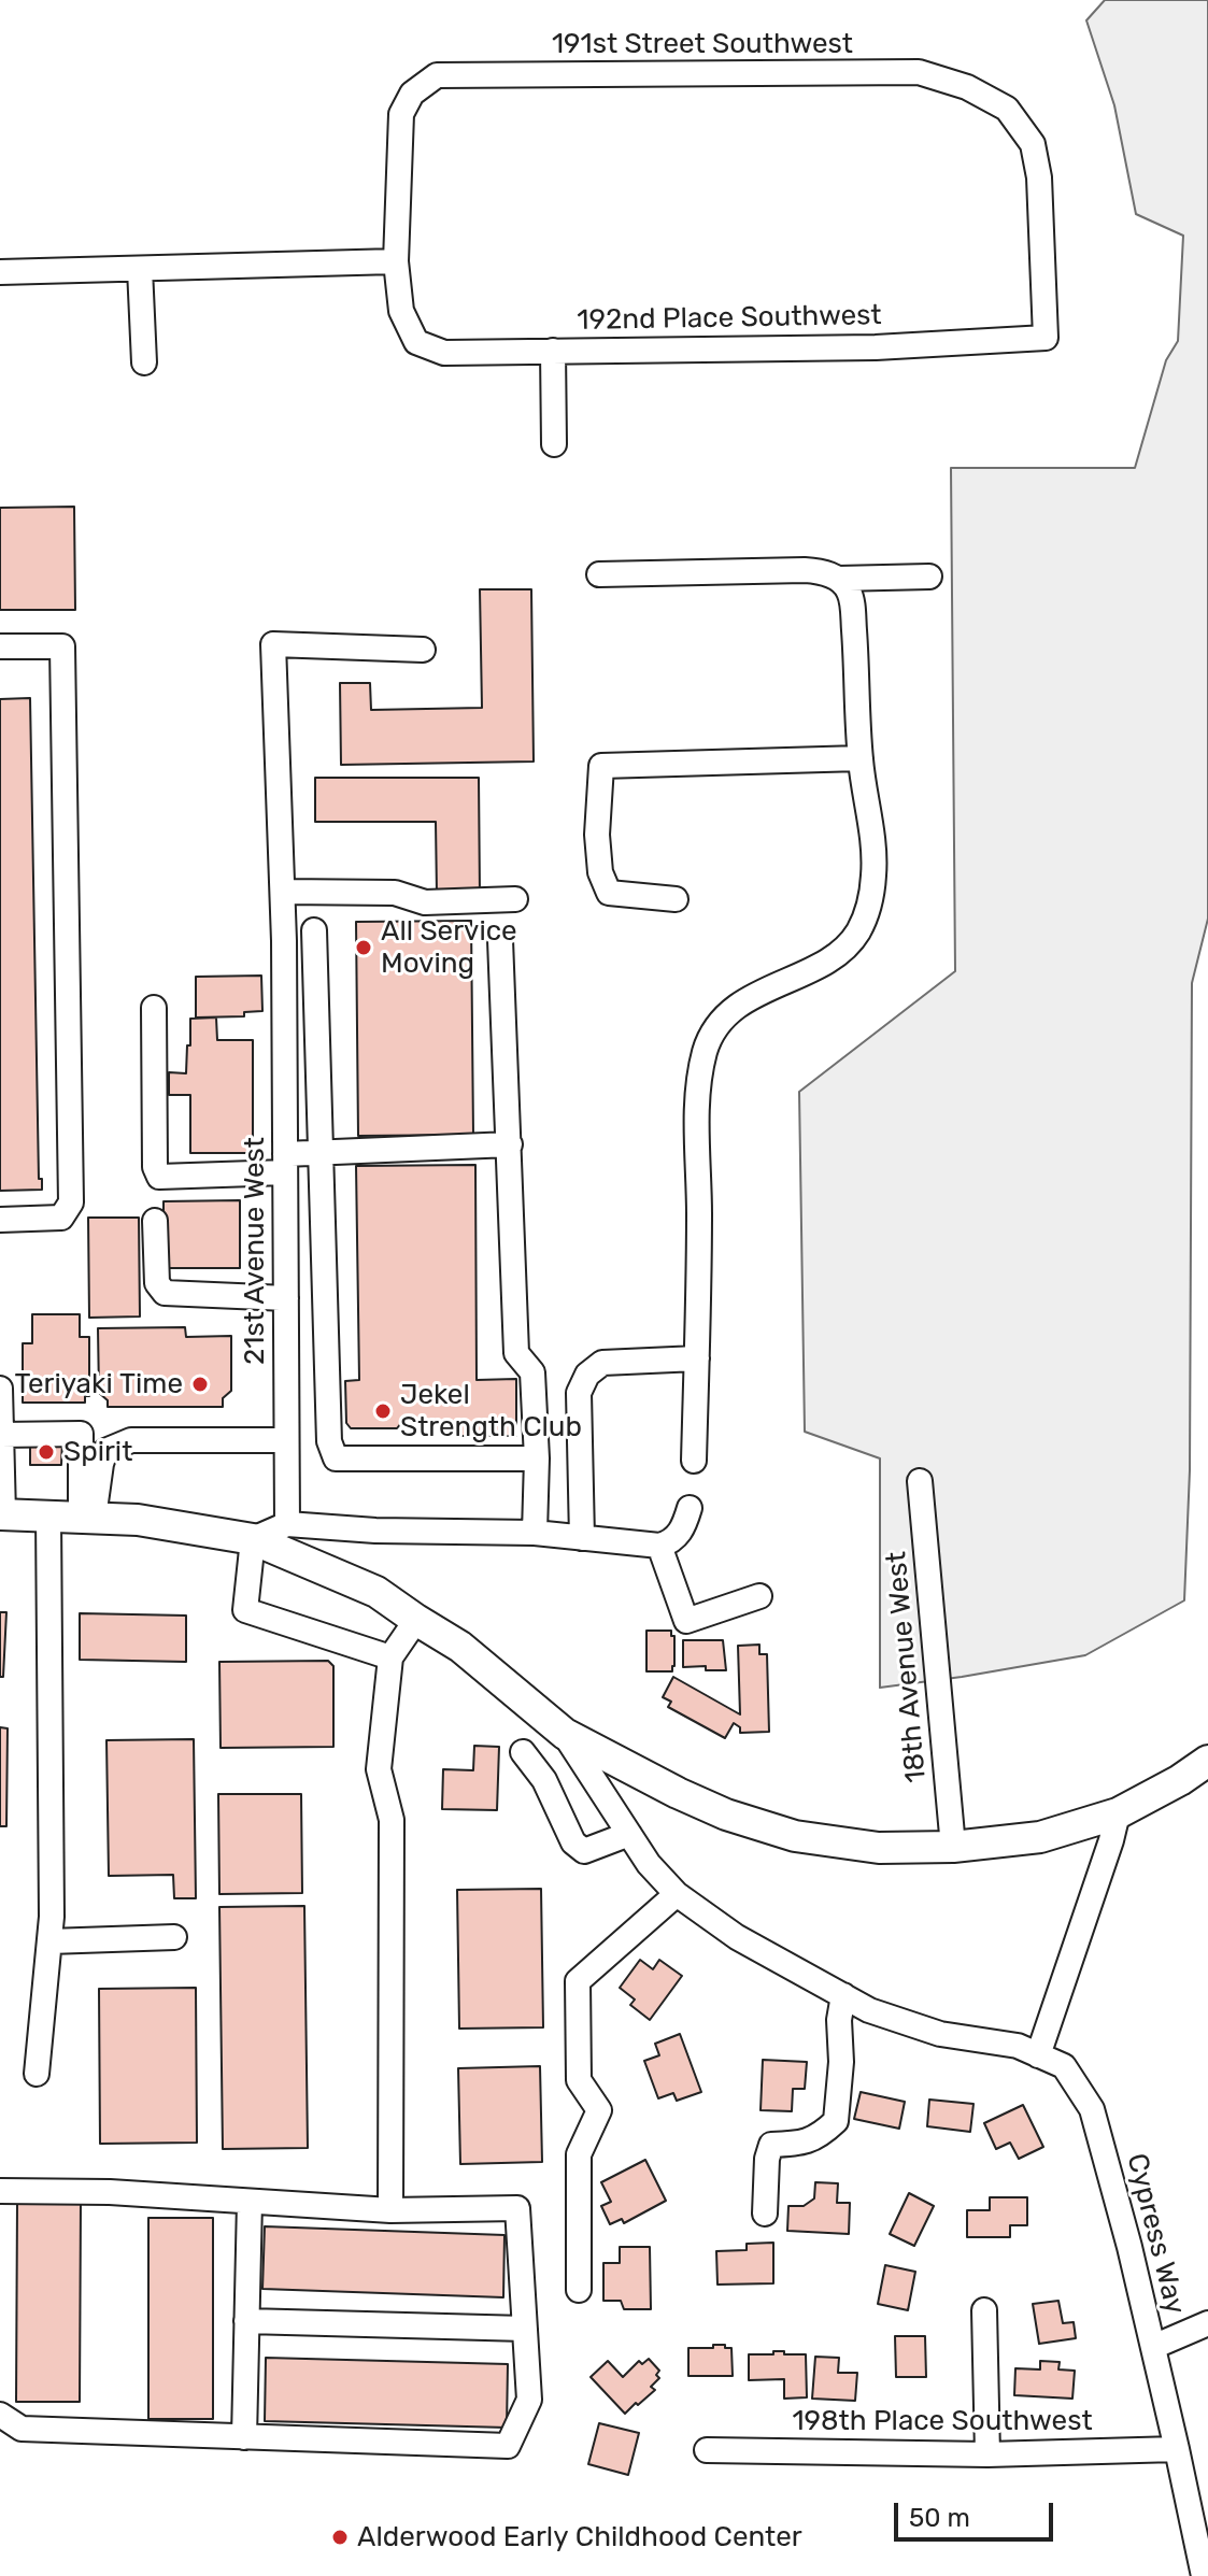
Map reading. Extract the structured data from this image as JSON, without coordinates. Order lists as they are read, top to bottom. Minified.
{"streets":{"street":["191st Street Southwest","192nd Place Southwest","21st Avenue West","18th Avenue West","Cypress Way","198th Place Southwest"]},"crossings":[["191st Street Southwest","192nd Place Southwest"],["Cypress Way","198th Place Southwest"]],"places":["All Service Moving","Teriyaki Time","Jekel Strength Club","Spirit","Alderwood Early Childhood Center"],"scale_bar":"50 m"}
